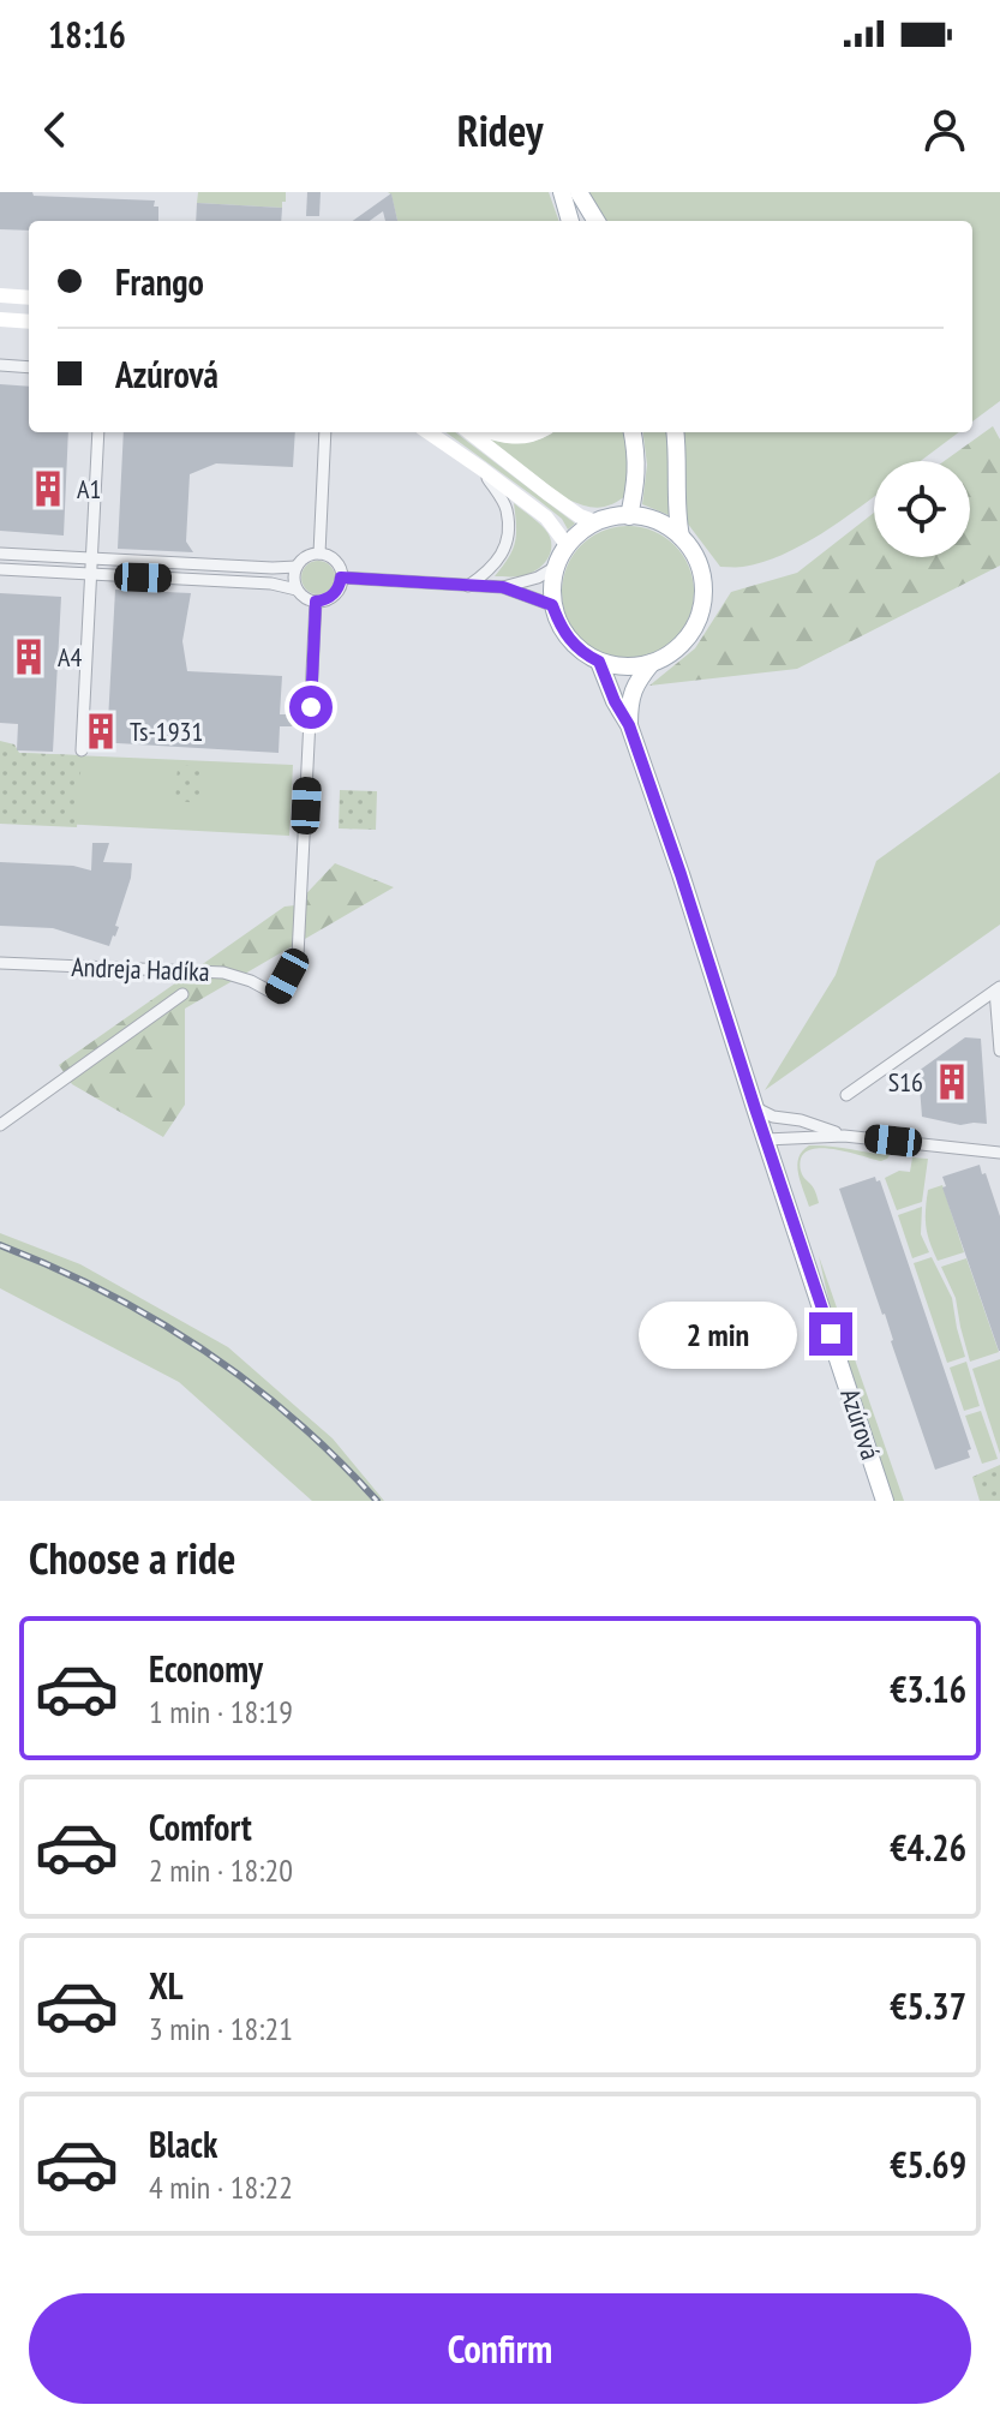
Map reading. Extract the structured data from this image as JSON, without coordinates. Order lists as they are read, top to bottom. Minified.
{"streets":{"main road":["Azúrová"],"street":["Andreja Hadíka"]},"places":{"building":["A1","A4","Ts-1931","S16"]},"page":{"status":"18:16","header":"Ridey","banner":["Frango","Azúrová"],"bubble":"2 min","heading":"Choose a ride","list":[{"name":"Economy","note":"1 min · 18:19","value":"€3.16"},{"name":"Comfort","note":"2 min · 18:20","value":"€4.26"},{"name":"XL","note":"3 min · 18:21","value":"€5.37"},{"name":"Black","note":"4 min · 18:22","value":"€5.69"}],"buttons":"Confirm"}}
